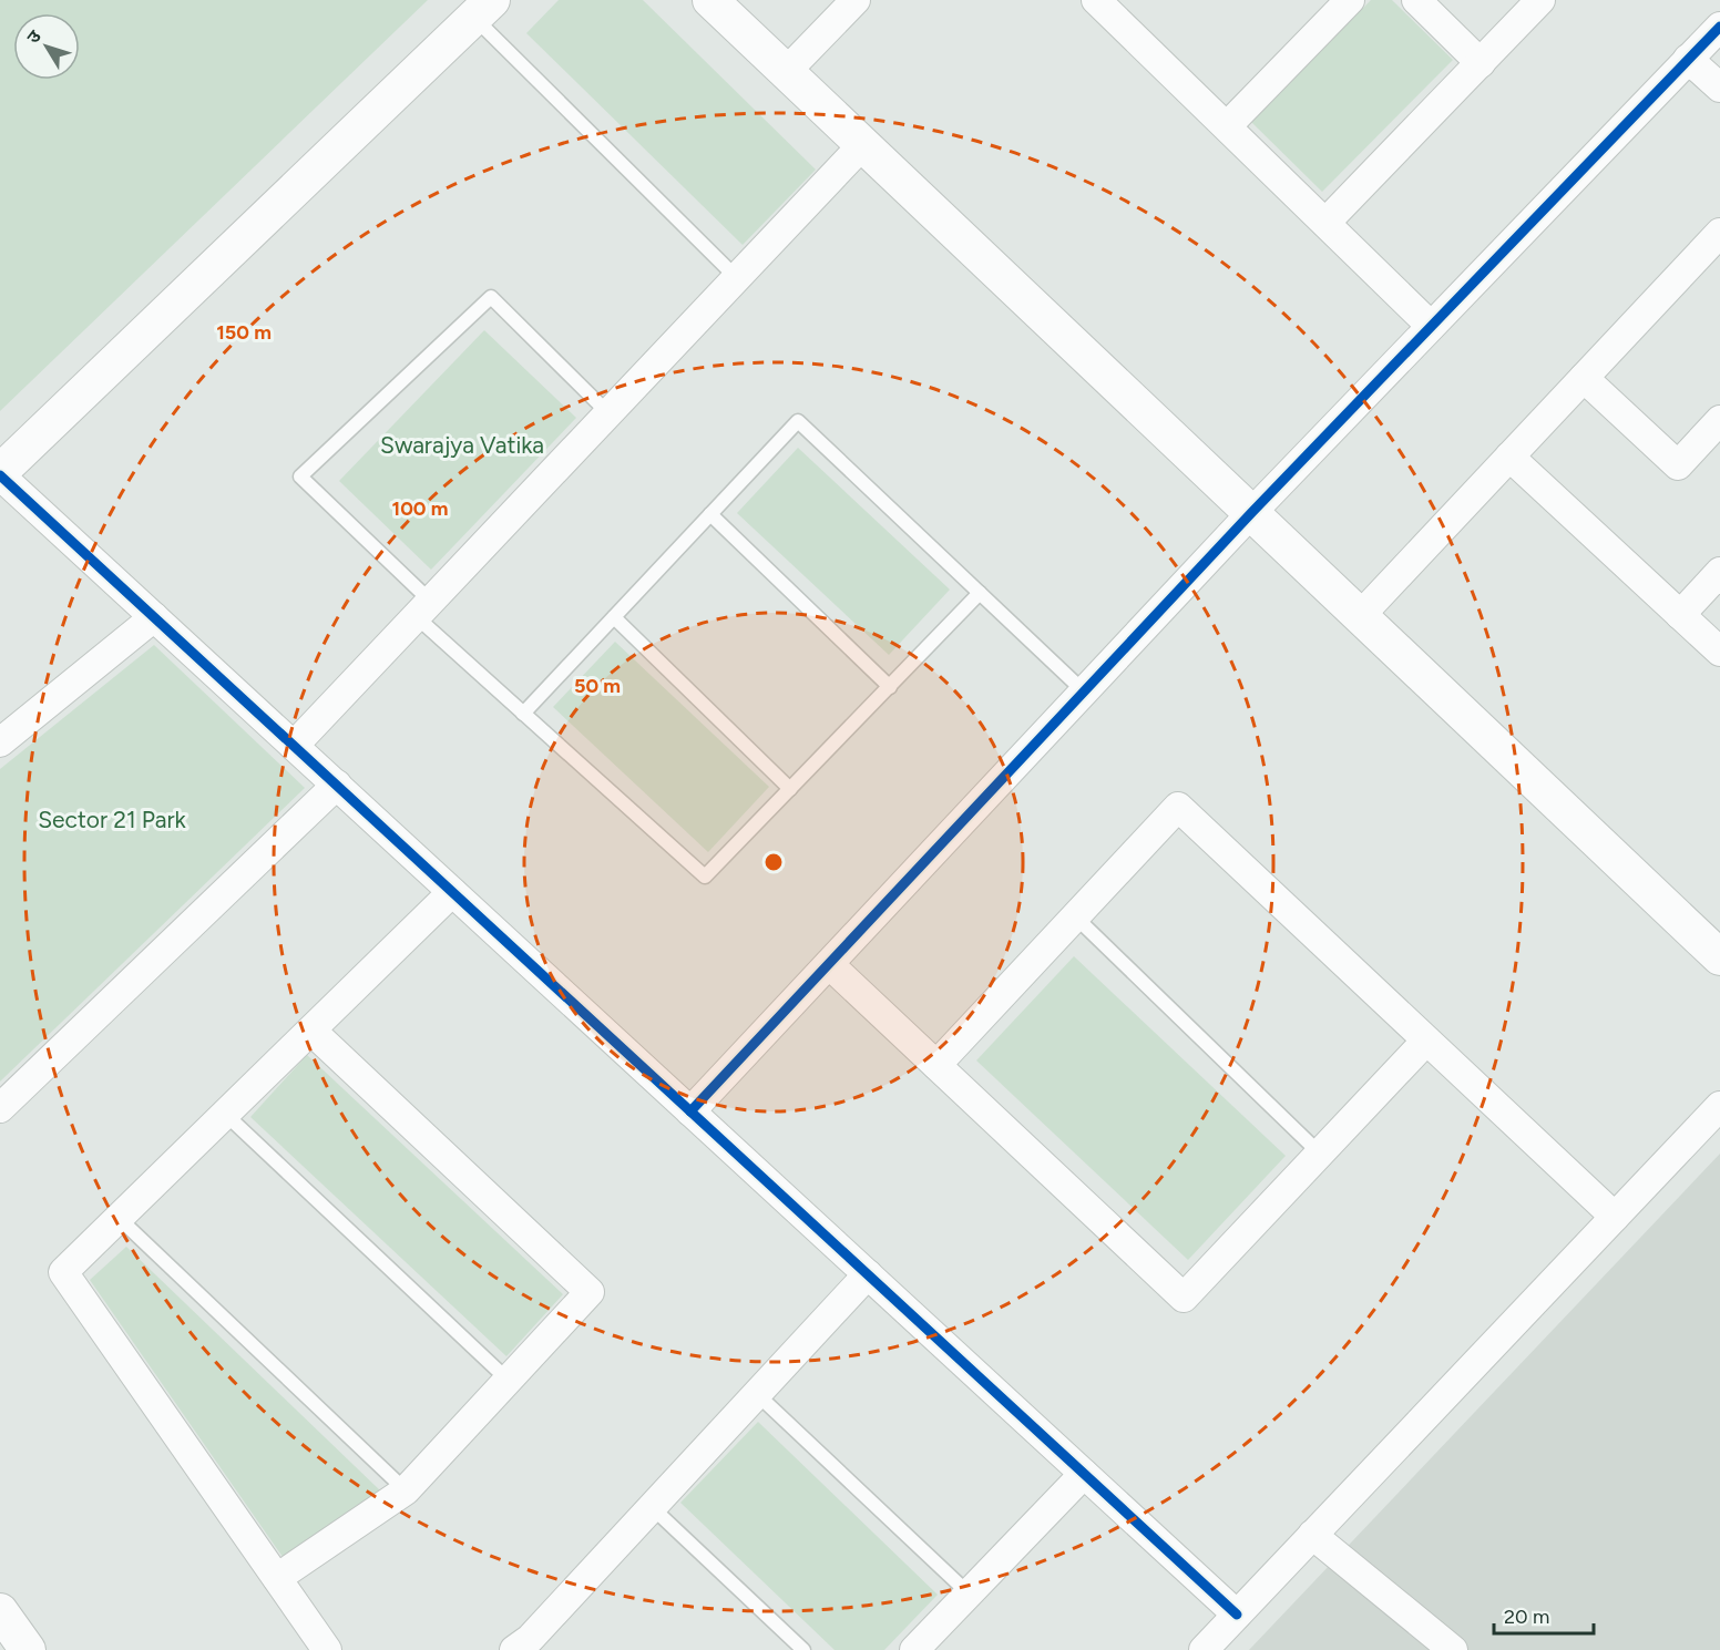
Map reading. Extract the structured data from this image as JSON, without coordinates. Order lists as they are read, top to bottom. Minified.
{"parks":["Swarajya Vatika","Sector 21 Park"],"scale_bar":"20 m","north":"top left","rings":["150 m","100 m","50 m"]}
